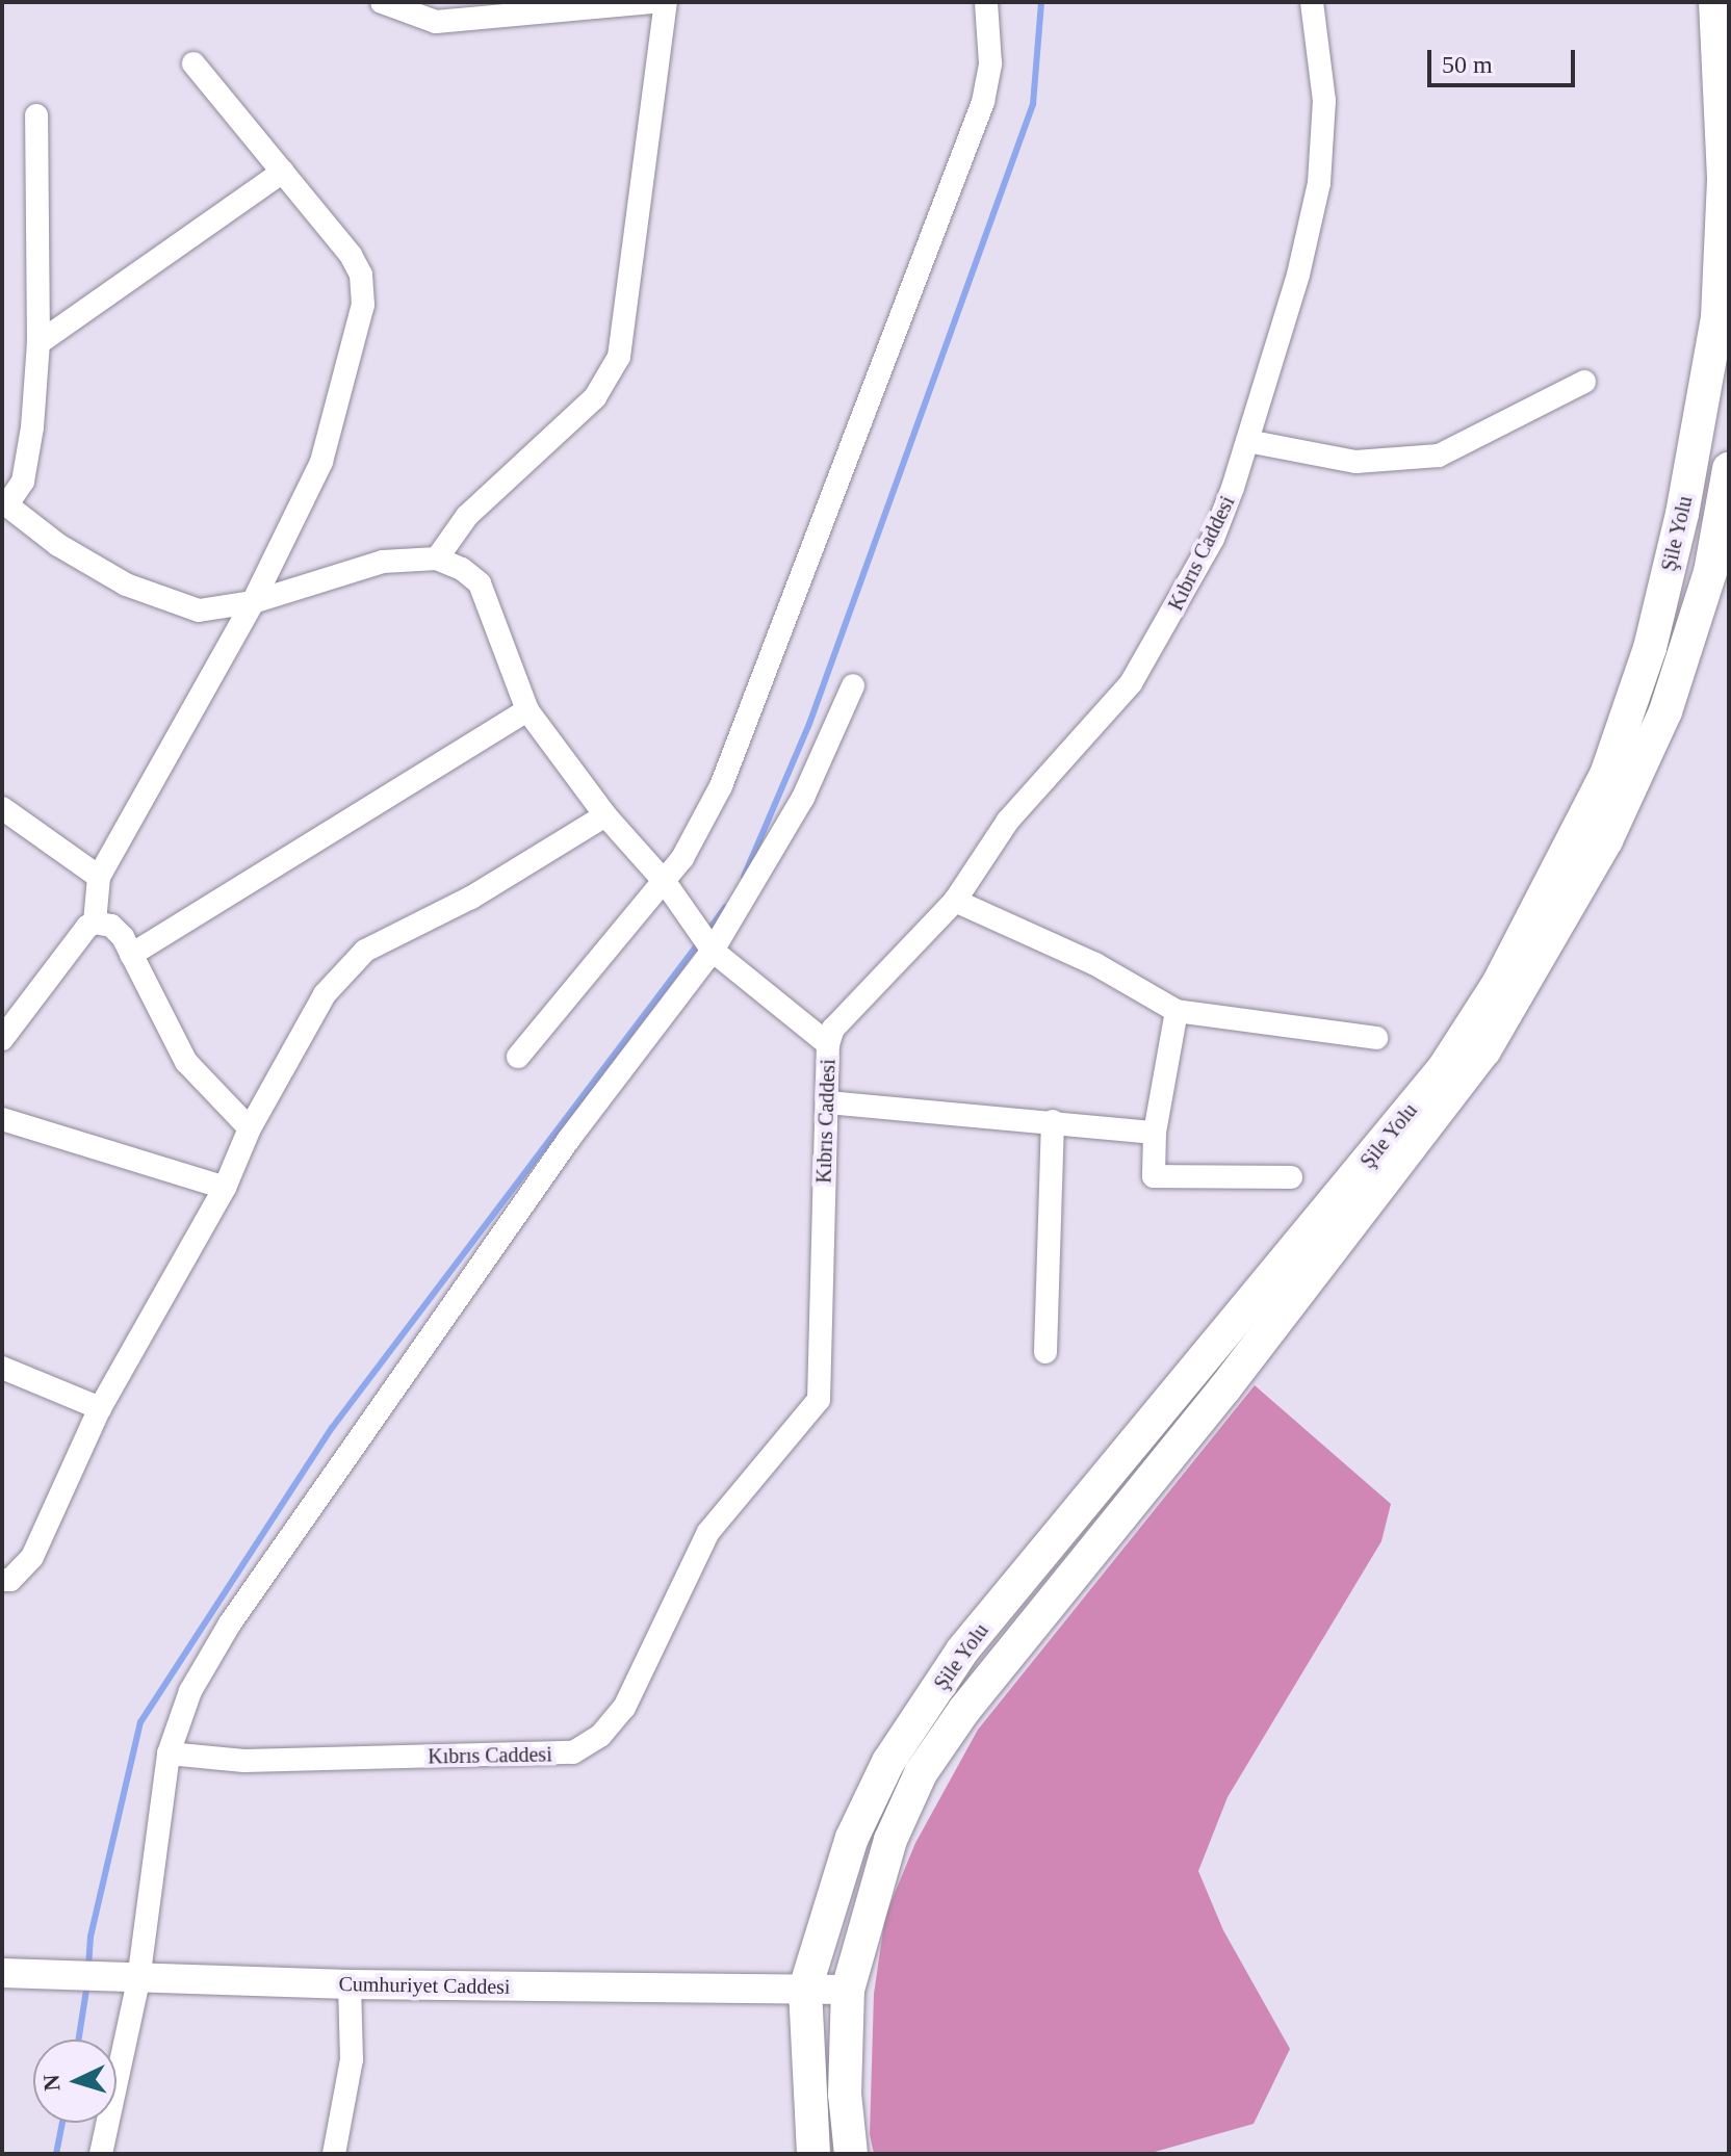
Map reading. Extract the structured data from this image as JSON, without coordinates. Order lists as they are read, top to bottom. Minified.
{"streets":{"highway":["Şile Yolu"],"main road":["Cumhuriyet Caddesi"],"street":["Kıbrıs Caddesi"]},"crossings":[["Şile Yolu","Cumhuriyet Caddesi"]],"scale_bar":"50 m","north":"left"}
